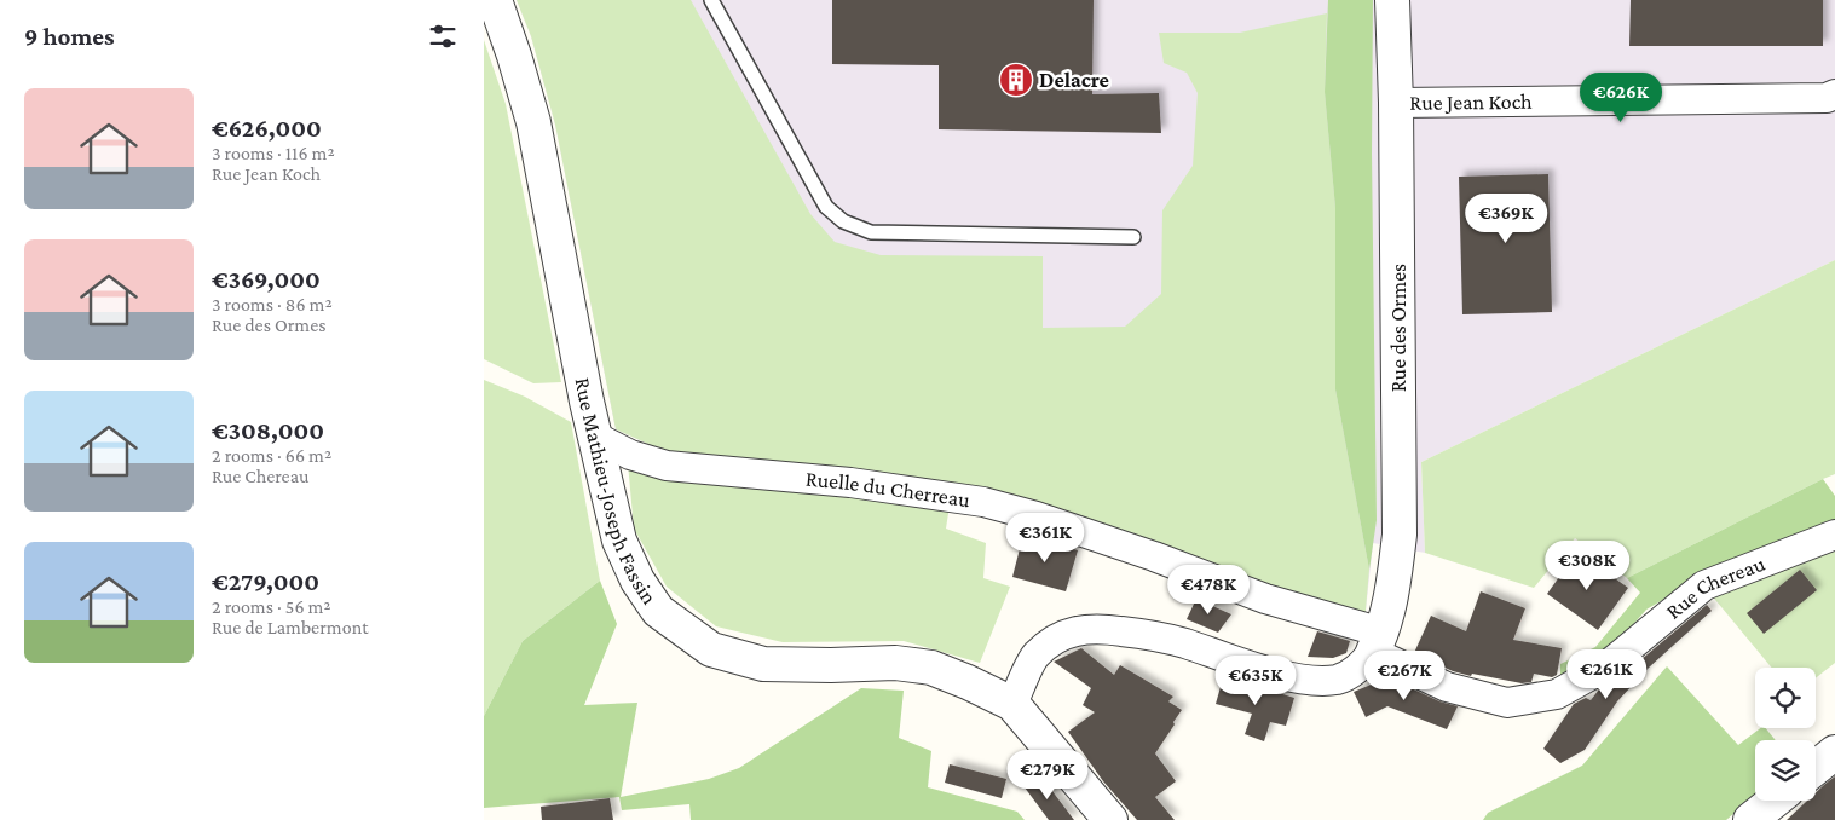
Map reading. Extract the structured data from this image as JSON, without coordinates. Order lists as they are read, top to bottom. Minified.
{"streets":{"street":["Rue Jean Koch","Rue des Ormes","Rue Mathieu-Joseph Fassin","Ruelle du Cherreau","Rue Chereau"]},"crossings":[["Rue Jean Koch","Rue des Ormes"],["Rue des Ormes","Ruelle du Cherreau"],["Rue des Ormes","Rue Chereau"],["Rue Mathieu-Joseph Fassin","Ruelle du Cherreau"],["Ruelle du Cherreau","Rue Chereau"]],"places":{"building":["Delacre"]},"page":{"heading":"9 homes","list":[{"name":"€626,000","note":"3 rooms · 116 m² · Rue Jean Koch"},{"name":"€369,000","note":"3 rooms · 86 m² · Rue des Ormes"},{"name":"€308,000","note":"2 rooms · 66 m² · Rue Chereau"},{"name":"€279,000","note":"2 rooms · 56 m² · Rue de Lambermont"}],"price":["€626K","€369K","€361K","€308K","€478K","€261K","€267K","€635K","€279K"]}}
